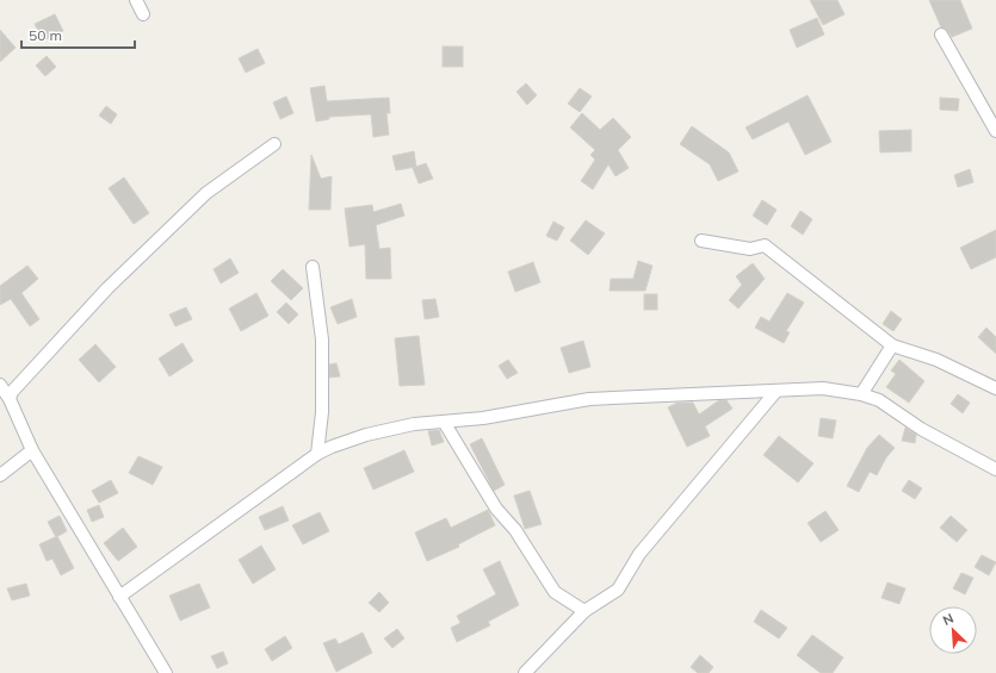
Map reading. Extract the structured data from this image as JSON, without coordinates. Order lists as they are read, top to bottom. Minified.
{"scale_bar":"50 m","north":"top left"}
